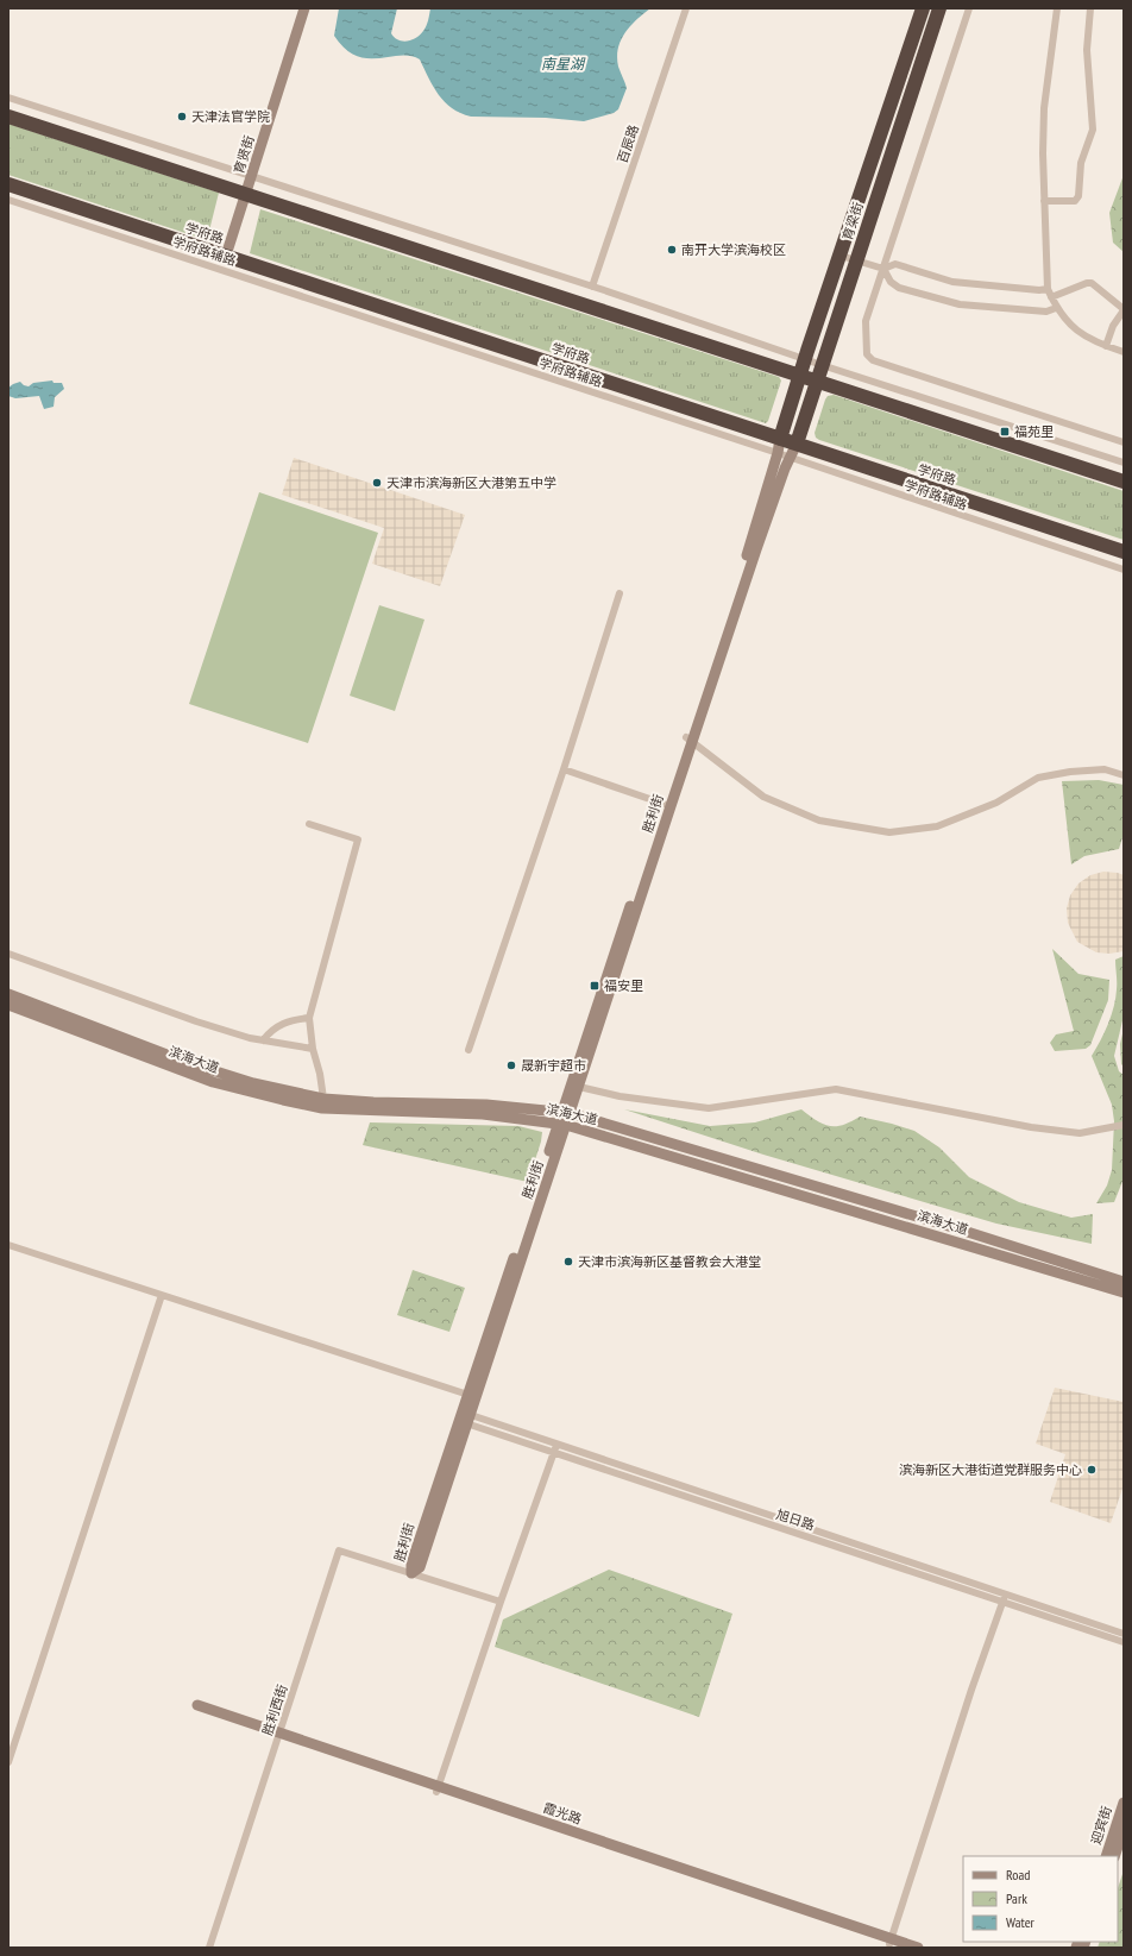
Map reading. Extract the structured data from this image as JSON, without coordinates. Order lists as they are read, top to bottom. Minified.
{"streets":{"highway":["育梁街","学府路"],"street":["百辰路","育贤街","学府路辅路","胜利街","滨海大道","旭日路","胜利西街","霞光路","迎宾街"]},"crossings":[["育贤街","学府路"],["育梁街","学府路"],["育梁街","学府路辅路"],["育梁街","胜利街"],["学府路","学府路辅路"],["学府路","胜利街"],["学府路辅路","胜利街"],["胜利街","滨海大道"],["胜利街","旭日路"],["胜利街","胜利西街"],["胜利西街","霞光路"]],"water":["南星湖"],"places":{"other":["天津法官学院","南开大学滨海校区","天津市滨海新区大港第五中学","晟新宇超市","天津市滨海新区基督教会大港堂","滨海新区大港街道党群服务中心"],"transit":["福苑里","福安里"]},"legend":["Road","Park","Water"]}
